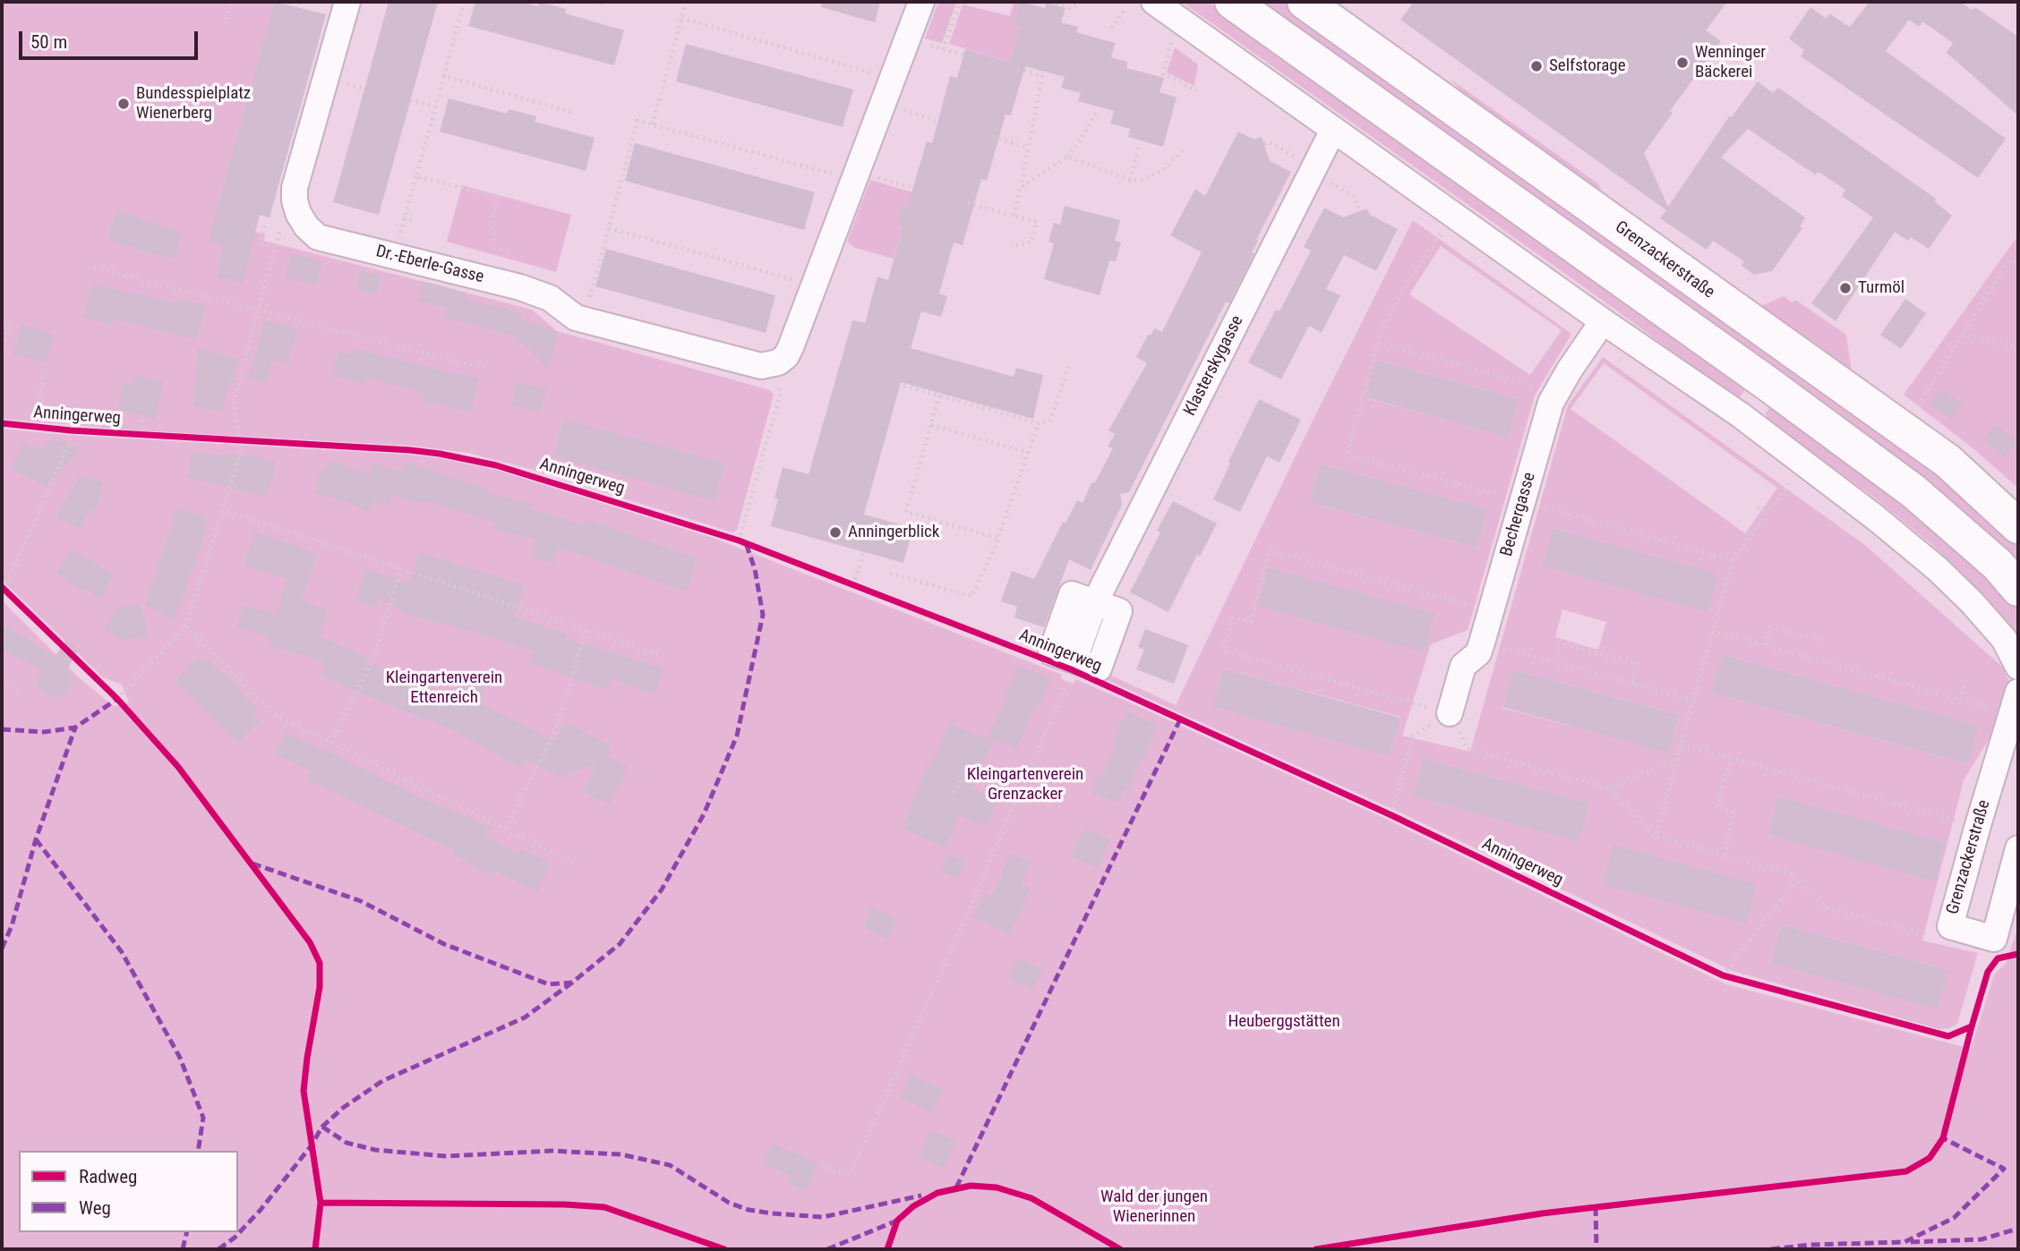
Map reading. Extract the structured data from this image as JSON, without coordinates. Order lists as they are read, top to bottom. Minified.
{"streets":{"main road":["Grenzackerstraße"],"street":["Dr.-Eberle-Gasse","Klasterskygasse","Bechergasse"],"cycle path":["Anningerweg"]},"parks":["Kleingartenverein Ettenreich","Kleingartenverein Grenzacker","Heuberggstätten","Wald der jungen Wienerinnen"],"places":["Wenninger Bäckerei","Selfstorage","Bundesspielplatz Wienerberg","Turmöl","Anningerblick"],"legend":["Radweg","Weg"],"scale_bar":"50 m"}
